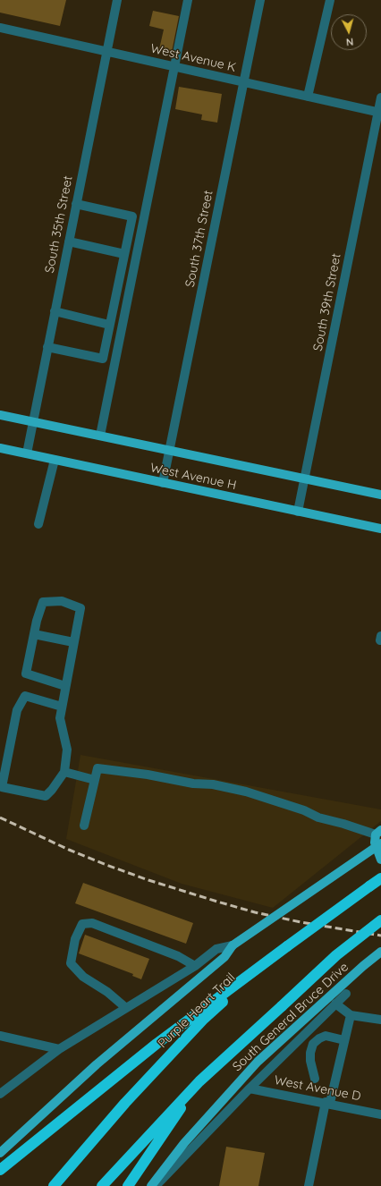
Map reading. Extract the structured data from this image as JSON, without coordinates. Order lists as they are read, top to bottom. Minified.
{"streets":{"highway":["Purple Heart Trail"],"main road":["West Avenue H","South General Bruce Drive"],"street":["West Avenue K","South 35th Street","South 37th Street","South 39th Street","West Avenue D"]},"crossings":[["West Avenue K","South 35th Street"],["West Avenue K","South 37th Street"],["West Avenue K","South 39th Street"],["South 35th Street","West Avenue H"],["South 37th Street","West Avenue H"],["South 39th Street","West Avenue H"],["South General Bruce Drive","West Avenue D"]],"north":"bottom"}
